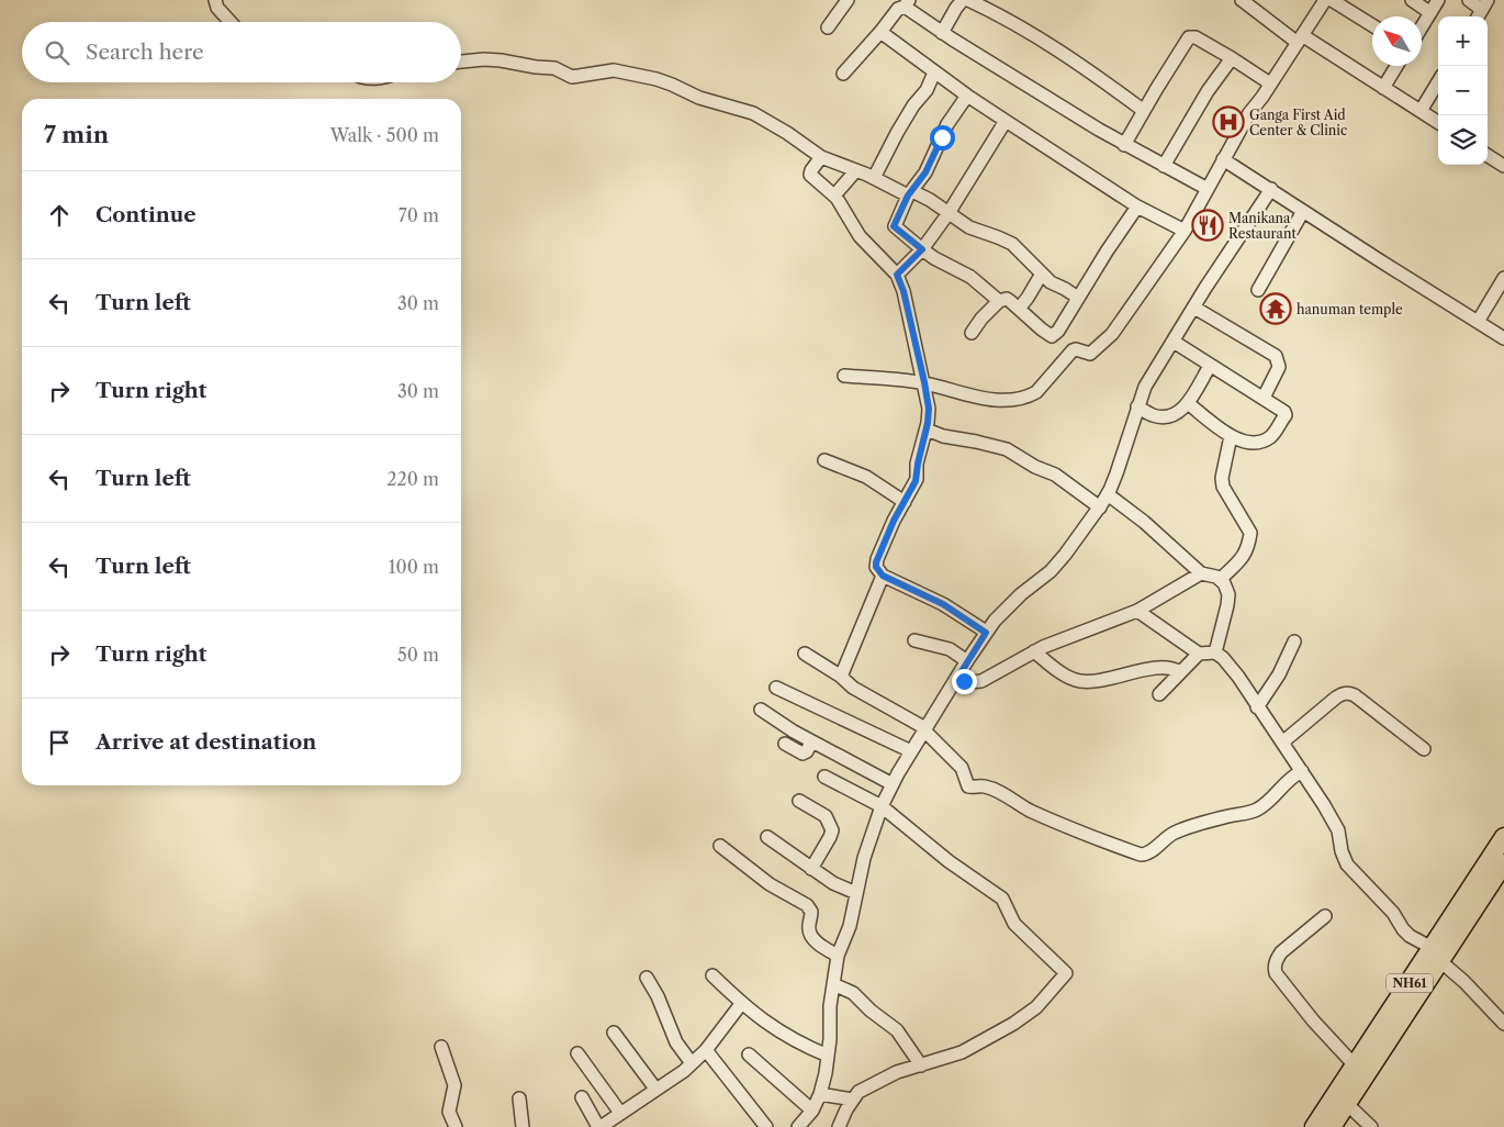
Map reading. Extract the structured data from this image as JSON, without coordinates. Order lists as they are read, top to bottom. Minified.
{"streets":{"highway":["NH61"]},"places":{"hospital":["Ganga First Aid Center & Clinic"],"restaurant":["Manikana Restaurant"],"temple":["hanuman temple"]},"north":"top left","page":{"map_buttons":["+","−"],"search":"Search here","heading":["7 min","Walk · 500 m"],"list":[["Continue","70 m"],["Turn left","30 m"],["Turn right","30 m"],["Turn left","220 m"],["Turn left","100 m"],["Turn right","50 m"],"Arrive at destination"]}}
